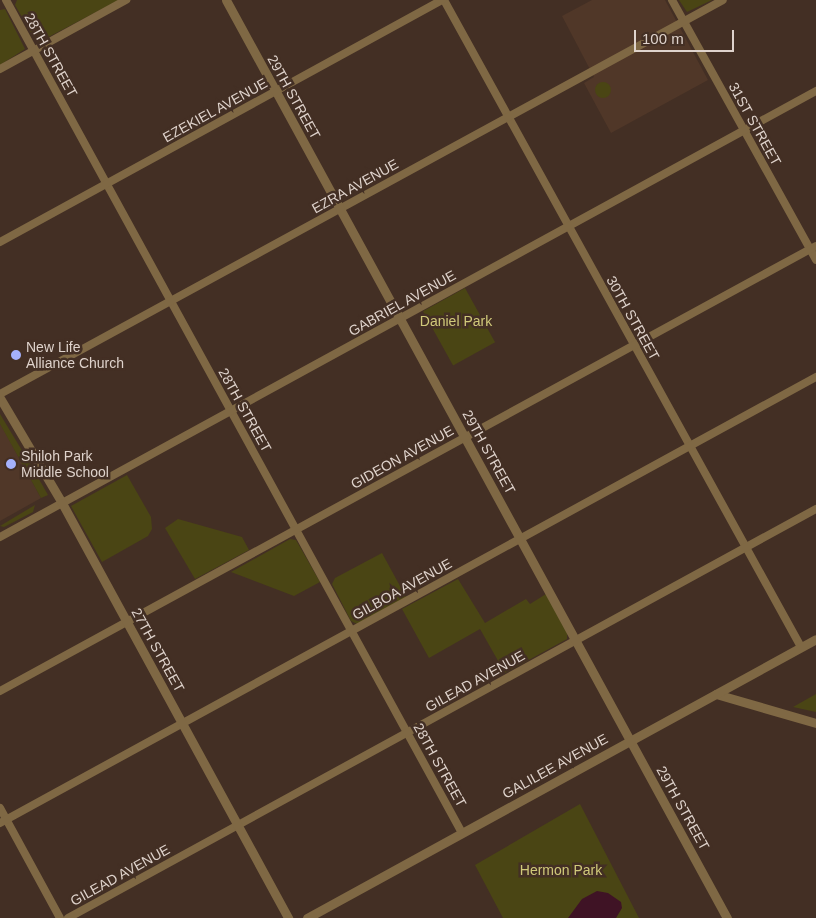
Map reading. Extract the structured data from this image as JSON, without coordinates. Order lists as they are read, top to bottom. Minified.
{"streets":{"street":["28TH STREET","29TH STREET","EZEKIEL AVENUE","31ST STREET","EZRA AVENUE","GABRIEL AVENUE","30TH STREET","GIDEON AVENUE","GILBOA AVENUE","27TH STREET","GILEAD AVENUE","GALILEE AVENUE"]},"crossings":[["28TH STREET","EZEKIEL AVENUE"],["28TH STREET","EZRA AVENUE"],["28TH STREET","GABRIEL AVENUE"],["28TH STREET","GIDEON AVENUE"],["28TH STREET","GILBOA AVENUE"],["28TH STREET","GILEAD AVENUE"],["28TH STREET","GALILEE AVENUE"],["29TH STREET","EZEKIEL AVENUE"],["29TH STREET","EZRA AVENUE"],["29TH STREET","GABRIEL AVENUE"],["29TH STREET","GIDEON AVENUE"],["29TH STREET","GILBOA AVENUE"],["29TH STREET","GILEAD AVENUE"],["29TH STREET","GALILEE AVENUE"],["EZEKIEL AVENUE","30TH STREET"],["31ST STREET","EZRA AVENUE"],["31ST STREET","GABRIEL AVENUE"],["31ST STREET","GIDEON AVENUE"],["EZRA AVENUE","30TH STREET"],["GABRIEL AVENUE","30TH STREET"],["GABRIEL AVENUE","27TH STREET"],["30TH STREET","GIDEON AVENUE"],["30TH STREET","GILBOA AVENUE"],["30TH STREET","GILEAD AVENUE"],["30TH STREET","GALILEE AVENUE"],["GIDEON AVENUE","27TH STREET"],["GILBOA AVENUE","27TH STREET"],["27TH STREET","GILEAD AVENUE"]],"parks":["Daniel Park","Hermon Park"],"places":["New Life Alliance Church","Shiloh Park Middle School"],"scale_bar":"100 m"}
